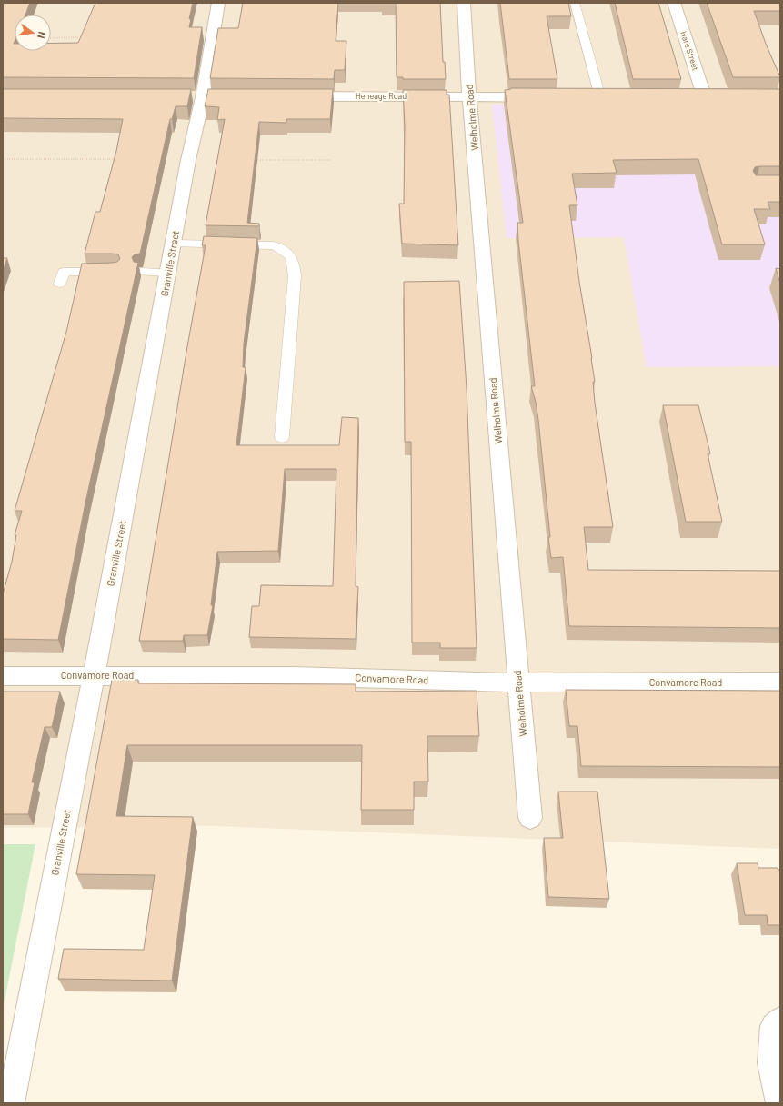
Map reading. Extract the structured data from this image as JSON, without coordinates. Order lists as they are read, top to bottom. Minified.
{"streets":{"street":["Hare Street","Heneage Road","Welholme Road","Granville Street","Convamore Road"]},"crossings":[["Heneage Road","Welholme Road"],["Welholme Road","Convamore Road"],["Granville Street","Convamore Road"]],"north":"right"}
